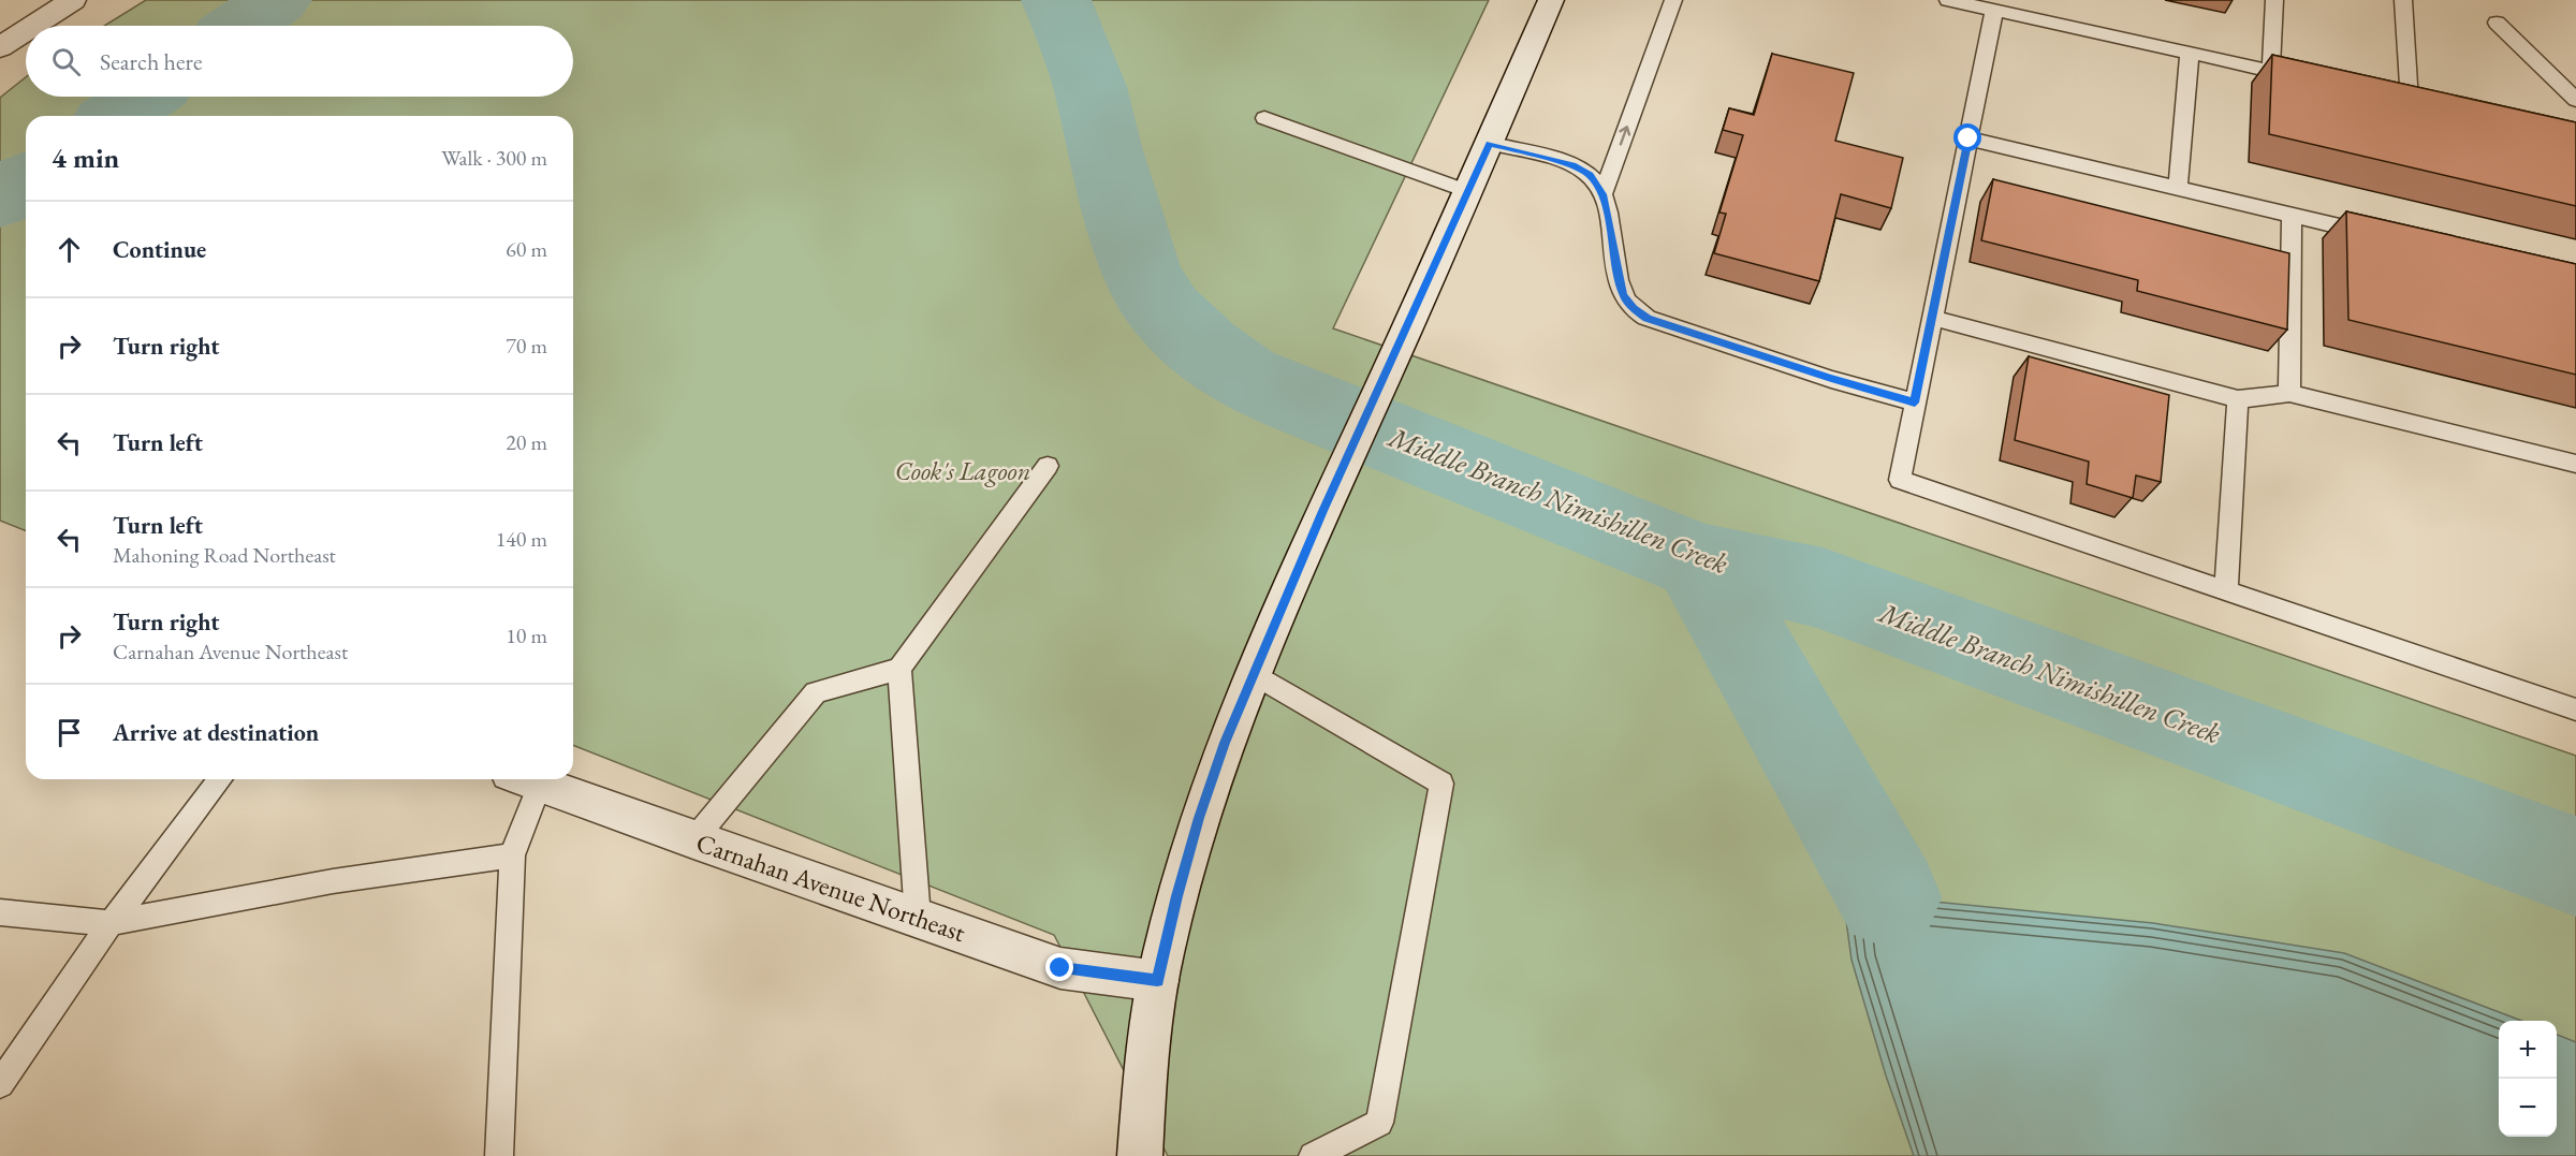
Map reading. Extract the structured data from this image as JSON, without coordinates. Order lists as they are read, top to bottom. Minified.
{"streets":{"main road":["Carnahan Avenue Northeast"]},"water":["Middle Branch Nimishillen Creek"],"parks":["Cook's Lagoon"],"page":{"search":"Search here","heading":["4 min","Walk · 300 m"],"list":[["Continue","60 m"],["Turn right","70 m"],["Turn left","20 m"],["Turn left","Mahoning Road Northeast","140 m"],["Turn right","Carnahan Avenue Northeast","10 m"],"Arrive at destination"],"map_buttons":["+","−"]}}
